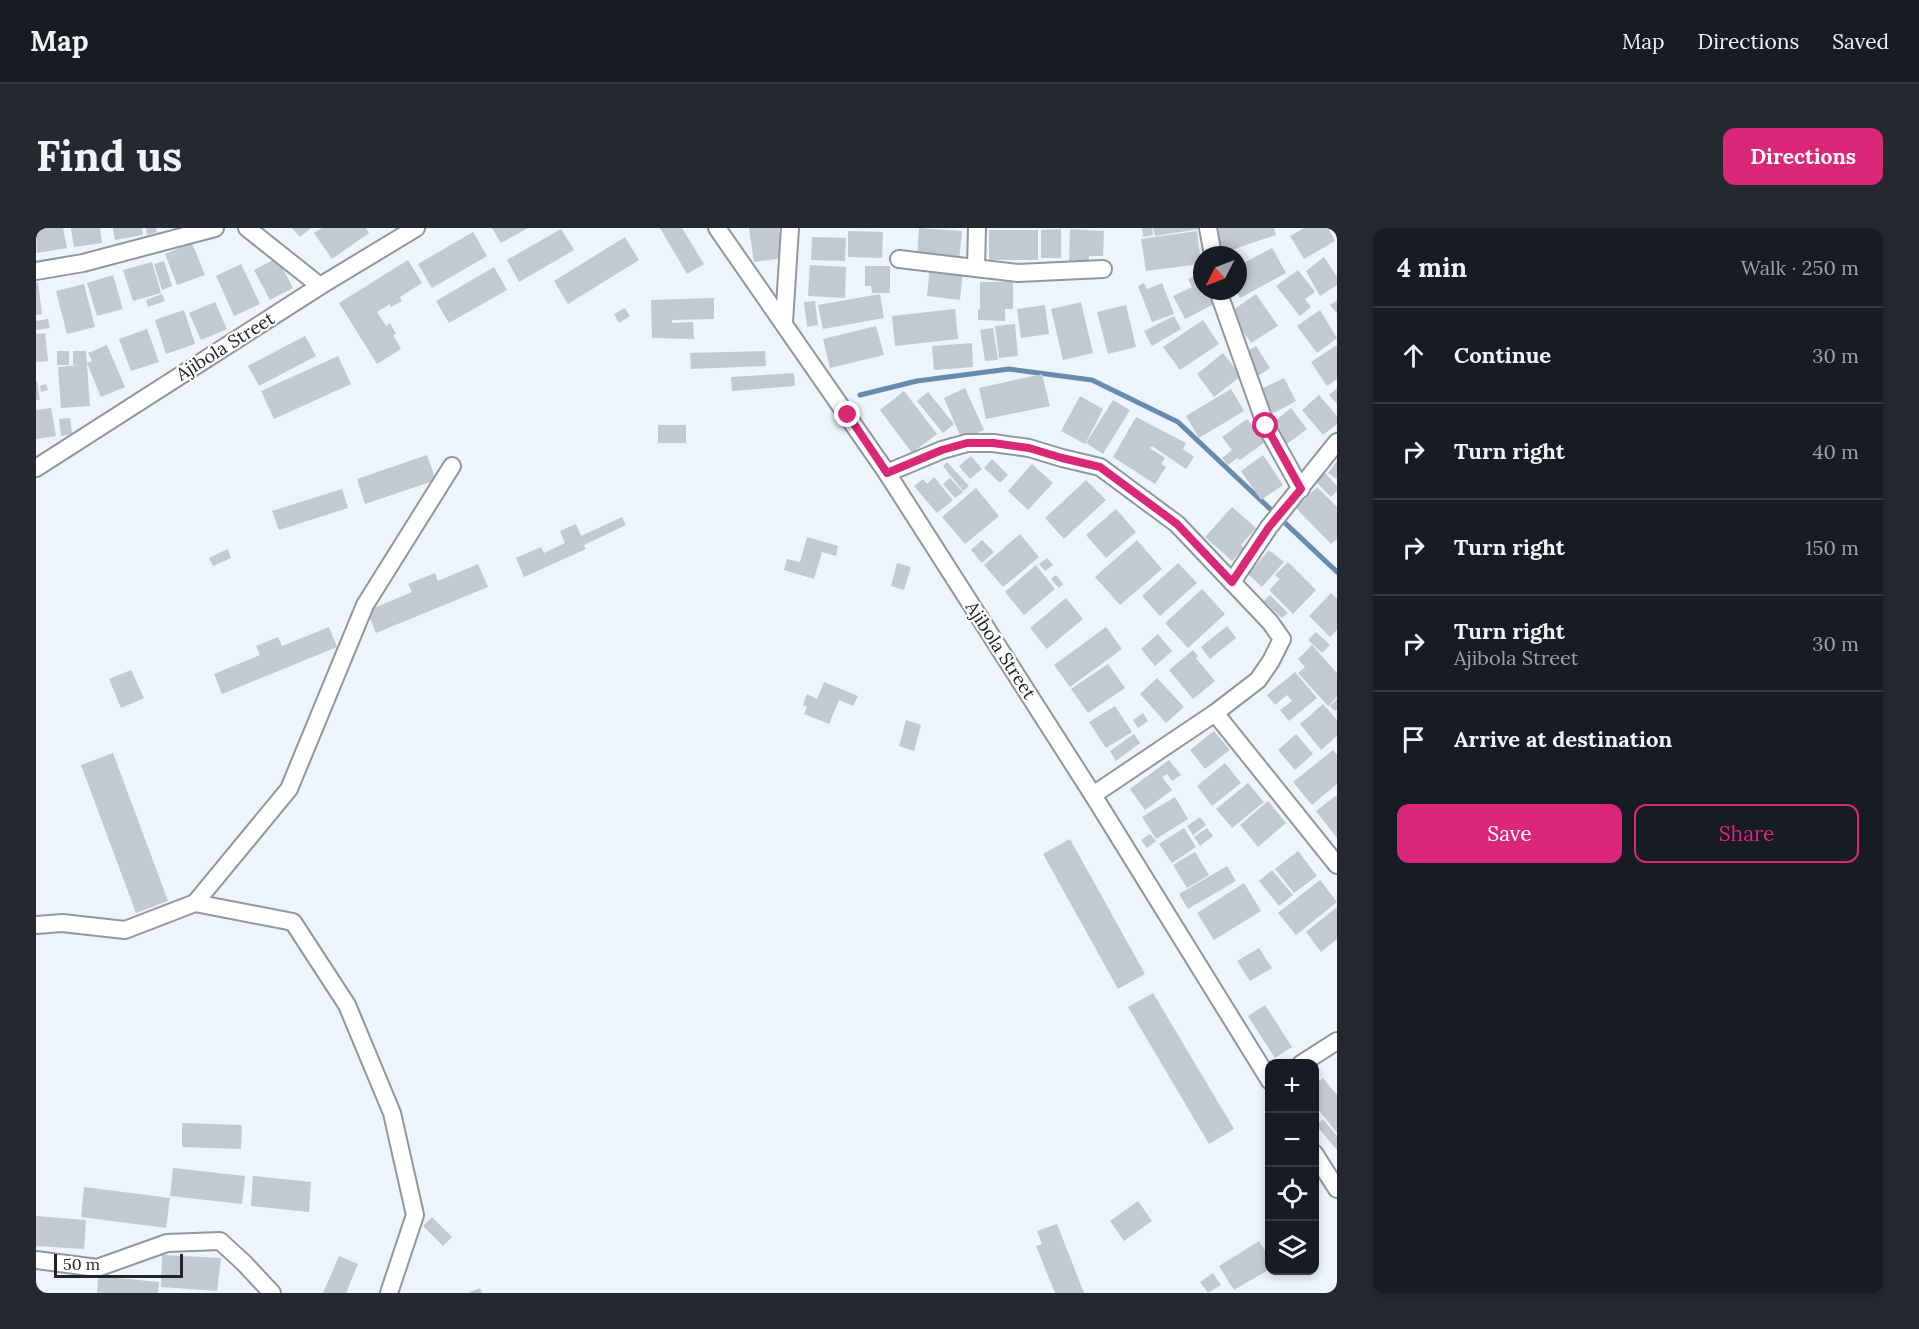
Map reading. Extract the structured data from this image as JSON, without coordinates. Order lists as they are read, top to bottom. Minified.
{"streets":{"street":["Ajibola Street"]},"scale_bar":"50 m","north":"bottom left","page":{"header":"Map","nav":["Map","Directions","Saved"],"buttons":["Directions",["Save","Share"]],"title":"Find us","heading":["4 min","Walk · 250 m"],"list":[["Continue","30 m"],["Turn right","40 m"],["Turn right","150 m"],["Turn right","Ajibola Street","30 m"],"Arrive at destination"],"map_buttons":["+","−"],"scale":"50 m"}}
